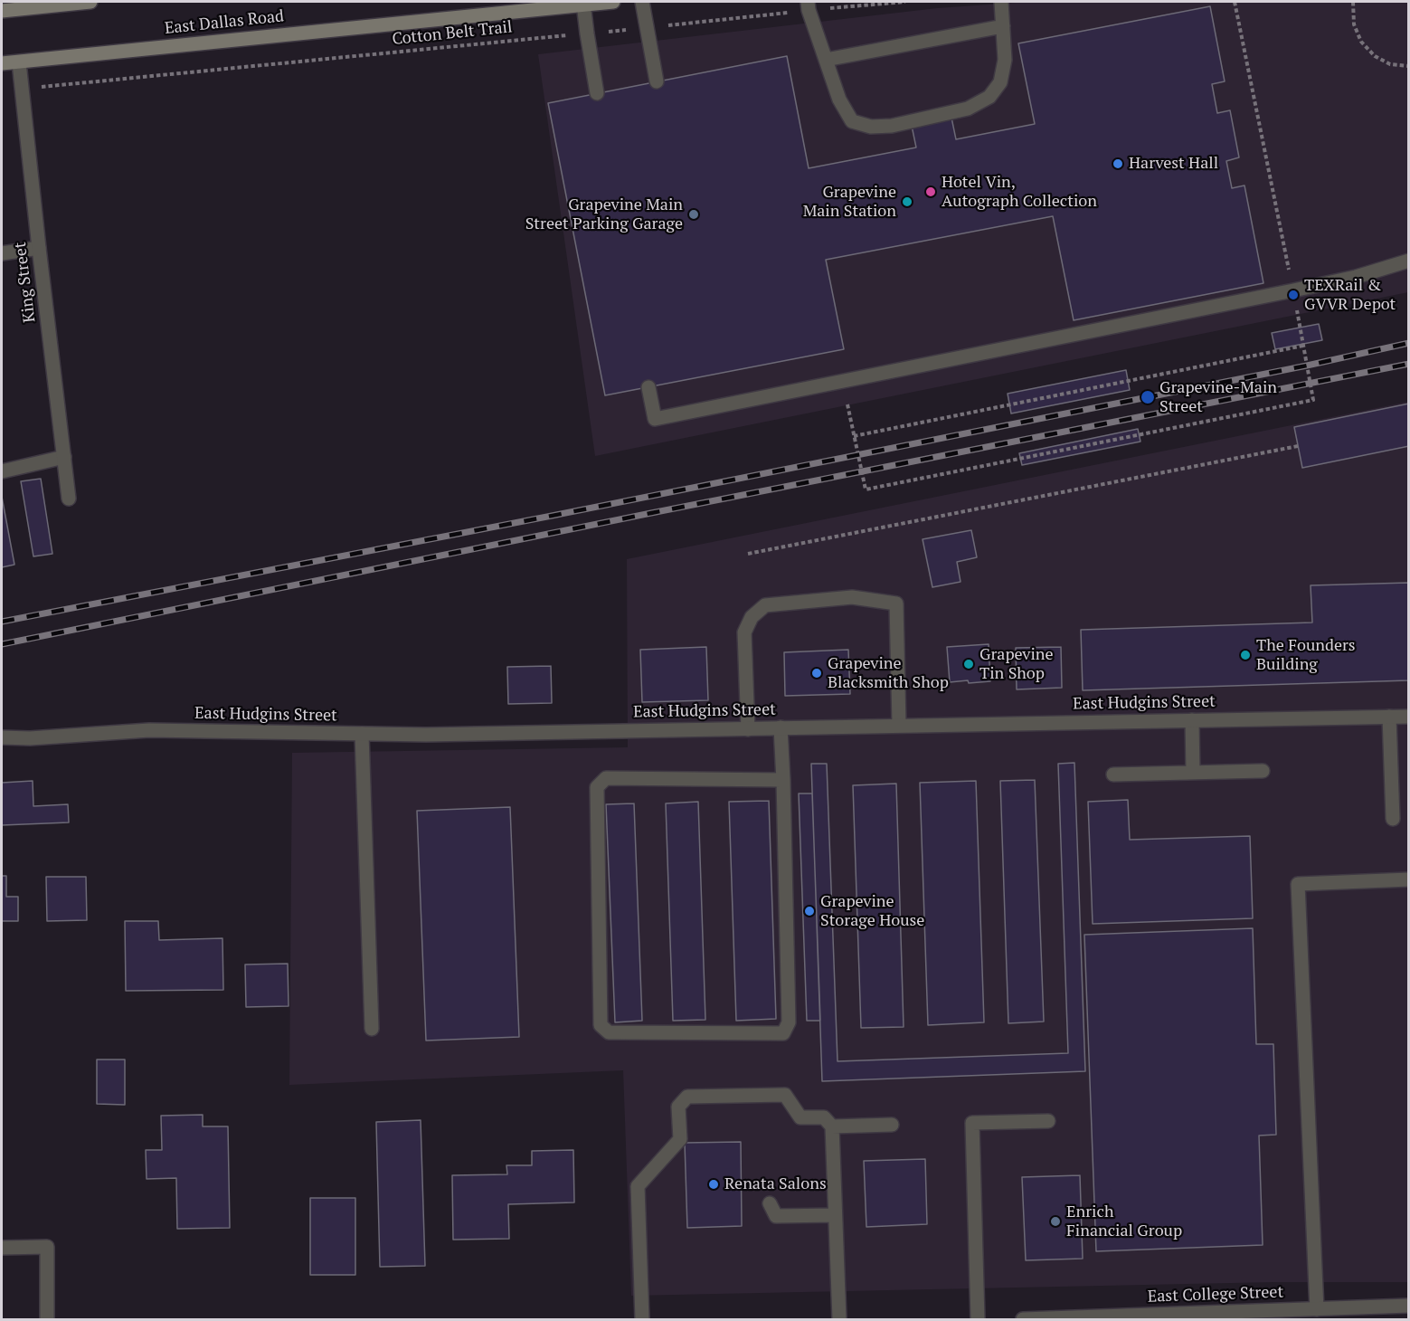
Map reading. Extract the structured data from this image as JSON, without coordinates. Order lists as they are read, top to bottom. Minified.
{"streets":{"main road":["East Dallas Road"],"street":["King Street","East Hudgins Street","East College Street"],"path":["Cotton Belt Trail"]},"crossings":[["East Dallas Road","King Street"],["Cotton Belt Trail","King Street"]],"places":["Harvest Hall","Hotel Vin, Autograph Collection","Grapevine Main Station","Grapevine Main Street Parking Garage","TEXRail & GVVR Depot","Grapevine-Main Street","The Founders Building","Grapevine Tin Shop","Grapevine Blacksmith Shop","Grapevine Storage House","Renata Salons","Enrich Financial Group"]}
